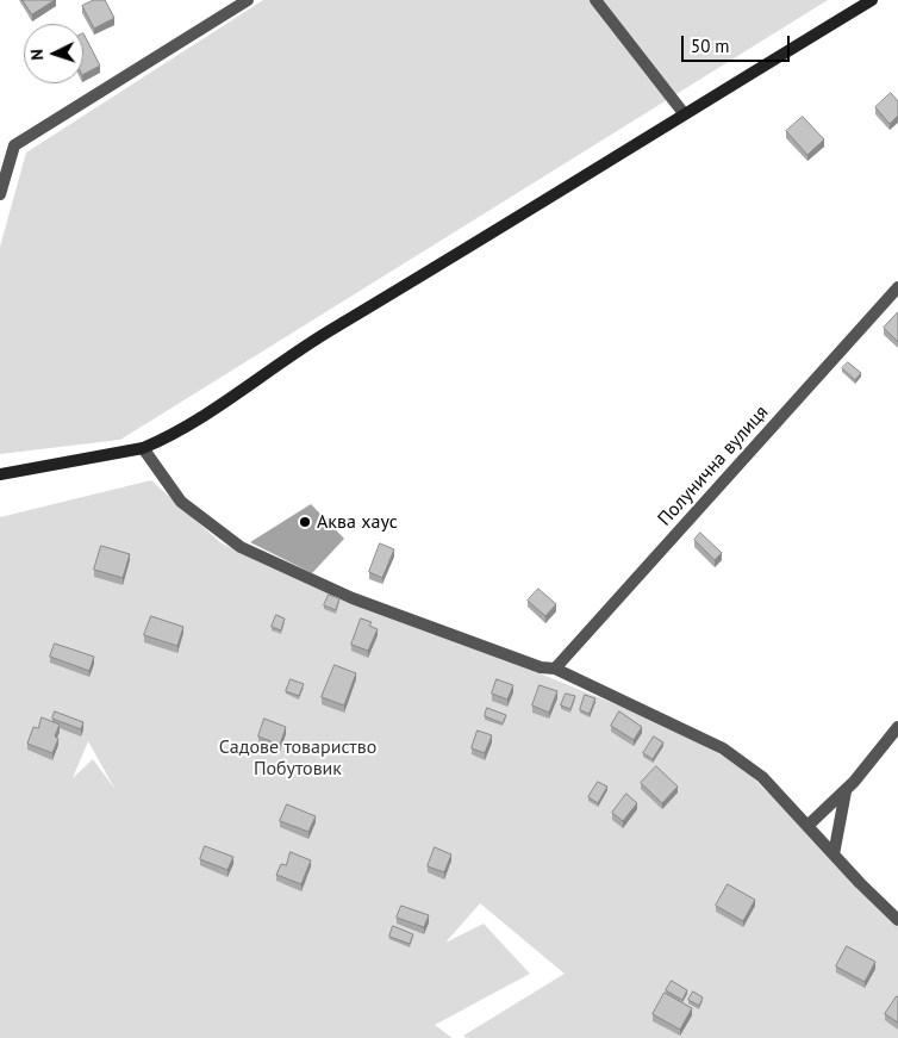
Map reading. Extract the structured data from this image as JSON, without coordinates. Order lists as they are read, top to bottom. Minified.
{"streets":{"street":["Полунична вулиця"]},"parks":["Садове товариство Побутовик"],"places":["Аква хаус"],"scale_bar":"50 m","north":"left"}
